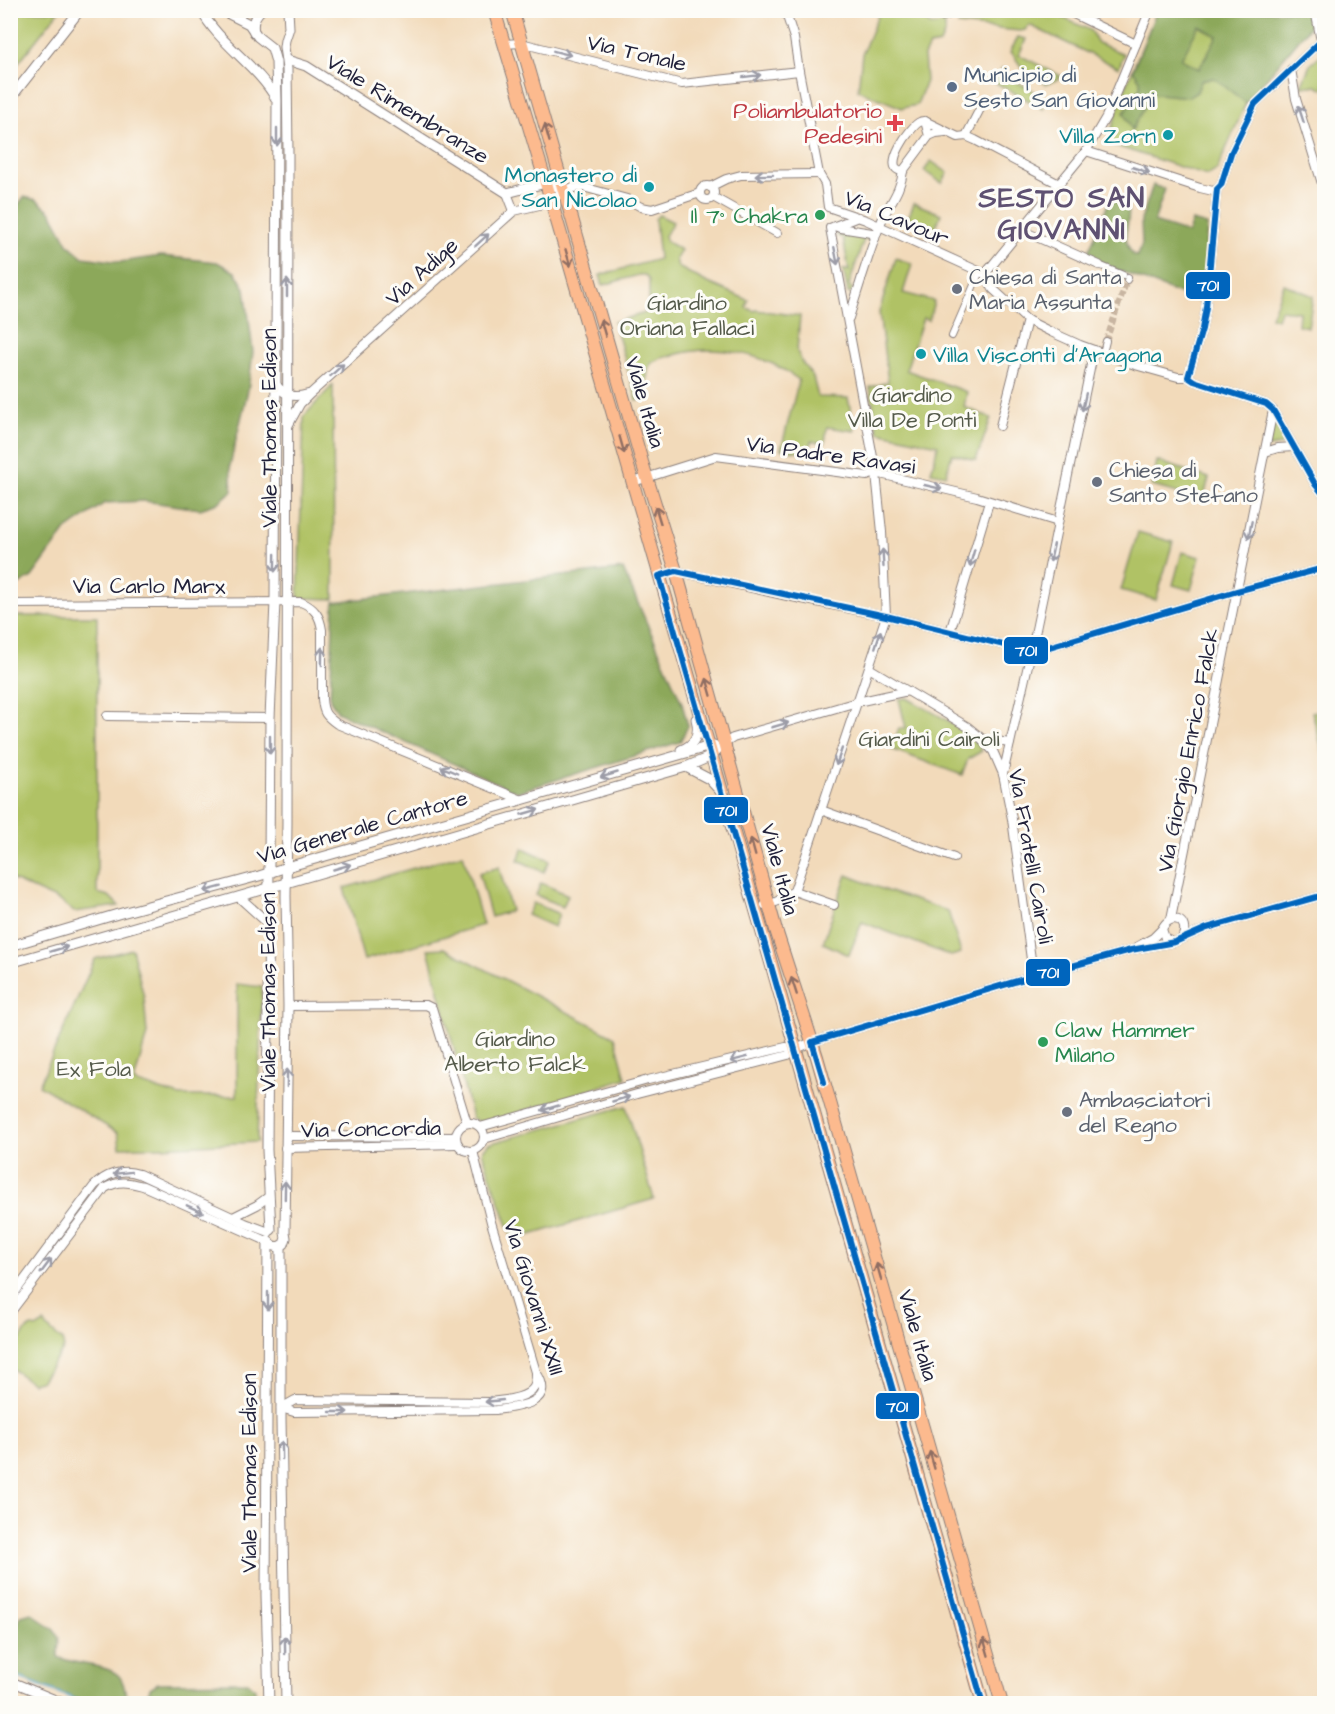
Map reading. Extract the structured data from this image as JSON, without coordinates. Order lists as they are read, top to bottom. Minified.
{"streets":{"main road":["Viale Italia"],"street":["Via Tonale","Viale Rimembranze","Via Cavour","Via Adige","Viale Thomas Edison","Via Padre Ravasi","Via Carlo Marx","Via Giorgio Enrico Falck","Via Generale Cantore","Via Fratelli Cairoli","Via Concordia","Via Giovanni XXIII"]},"crossings":[["Via Tonale","Viale Italia"],["Viale Rimembranze","Viale Thomas Edison"],["Via Adige","Viale Italia"],["Via Adige","Viale Thomas Edison"],["Viale Italia","Via Padre Ravasi"],["Viale Italia","Via Generale Cantore"],["Viale Thomas Edison","Via Carlo Marx"],["Viale Thomas Edison","Via Generale Cantore"],["Viale Thomas Edison","Via Concordia"],["Viale Thomas Edison","Via Giovanni XXIII"],["Via Carlo Marx","Via Generale Cantore"],["Via Generale Cantore","Via Fratelli Cairoli"],["Via Concordia","Via Giovanni XXIII"]],"one_way":["Via Tonale","Via Adige","Via Carlo Marx"],"districts":["SESTO SAN GIOVANNI"],"parks":["Giardino Oriana Fallaci","Giardino Villa De Ponti","Giardini Cairoli","Giardino Alberto Falck","Ex Fola"],"places":{"other":["Municipio di Sesto San Giovanni","Villa Zorn","Monastero di San Nicolao","Il 7° Chakra","Chiesa di Santa Maria Assunta","Villa Visconti d'Aragona","Chiesa di Santo Stefano","Claw Hammer Milano","Ambasciatori del Regno"],"health":["Poliambulatorio Pedesini"]},"lines":["transit line 701"]}
